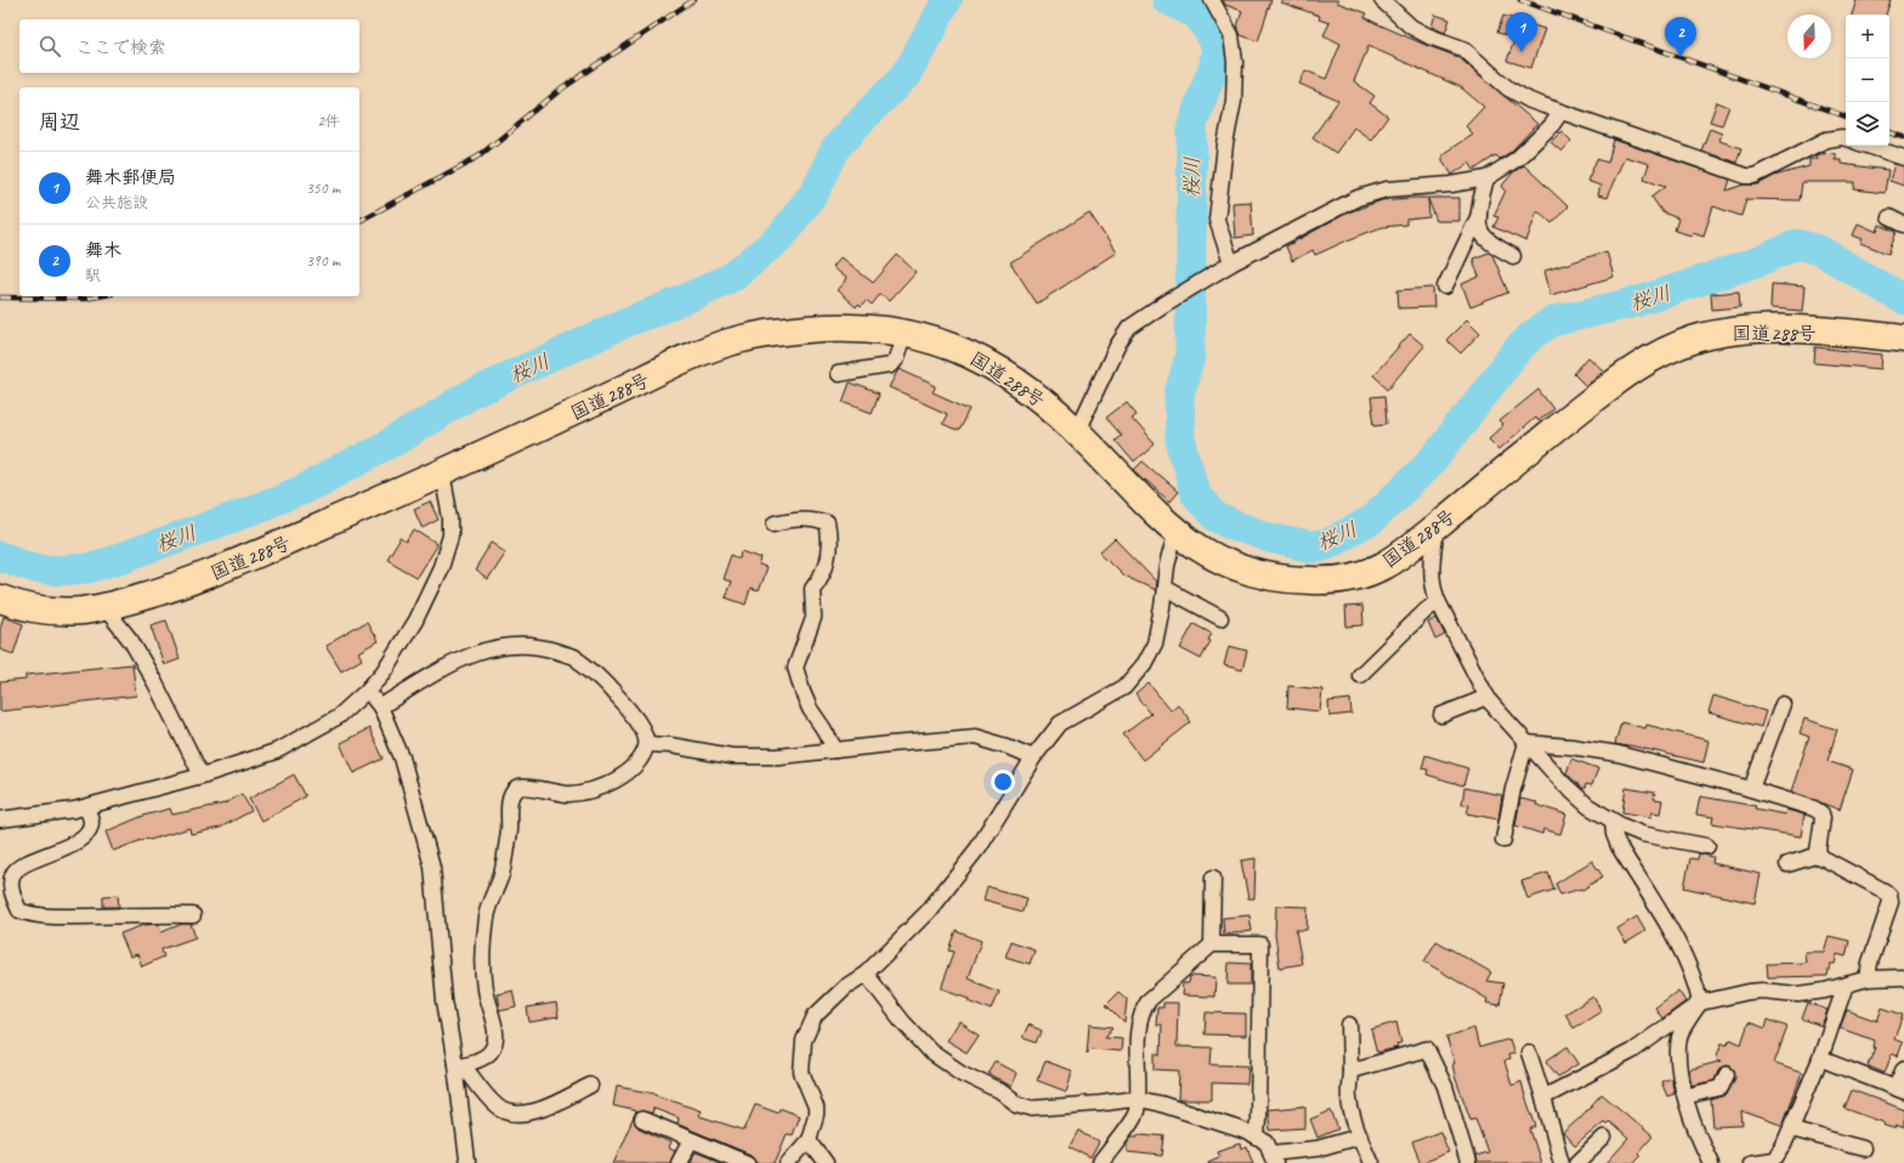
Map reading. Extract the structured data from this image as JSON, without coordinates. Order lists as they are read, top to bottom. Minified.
{"streets":{"highway":["国道288号"]},"water":["桜川"],"north":"bottom","page":{"pins":["1","2"],"map_buttons":["+","−"],"search":"ここで検索","heading":["周辺","2件"],"list":[{"mark":"1","name":"舞木郵便局","note":"公共施設","value":"350 m"},{"mark":"2","name":"舞木","note":"駅","value":"390 m"}]}}
